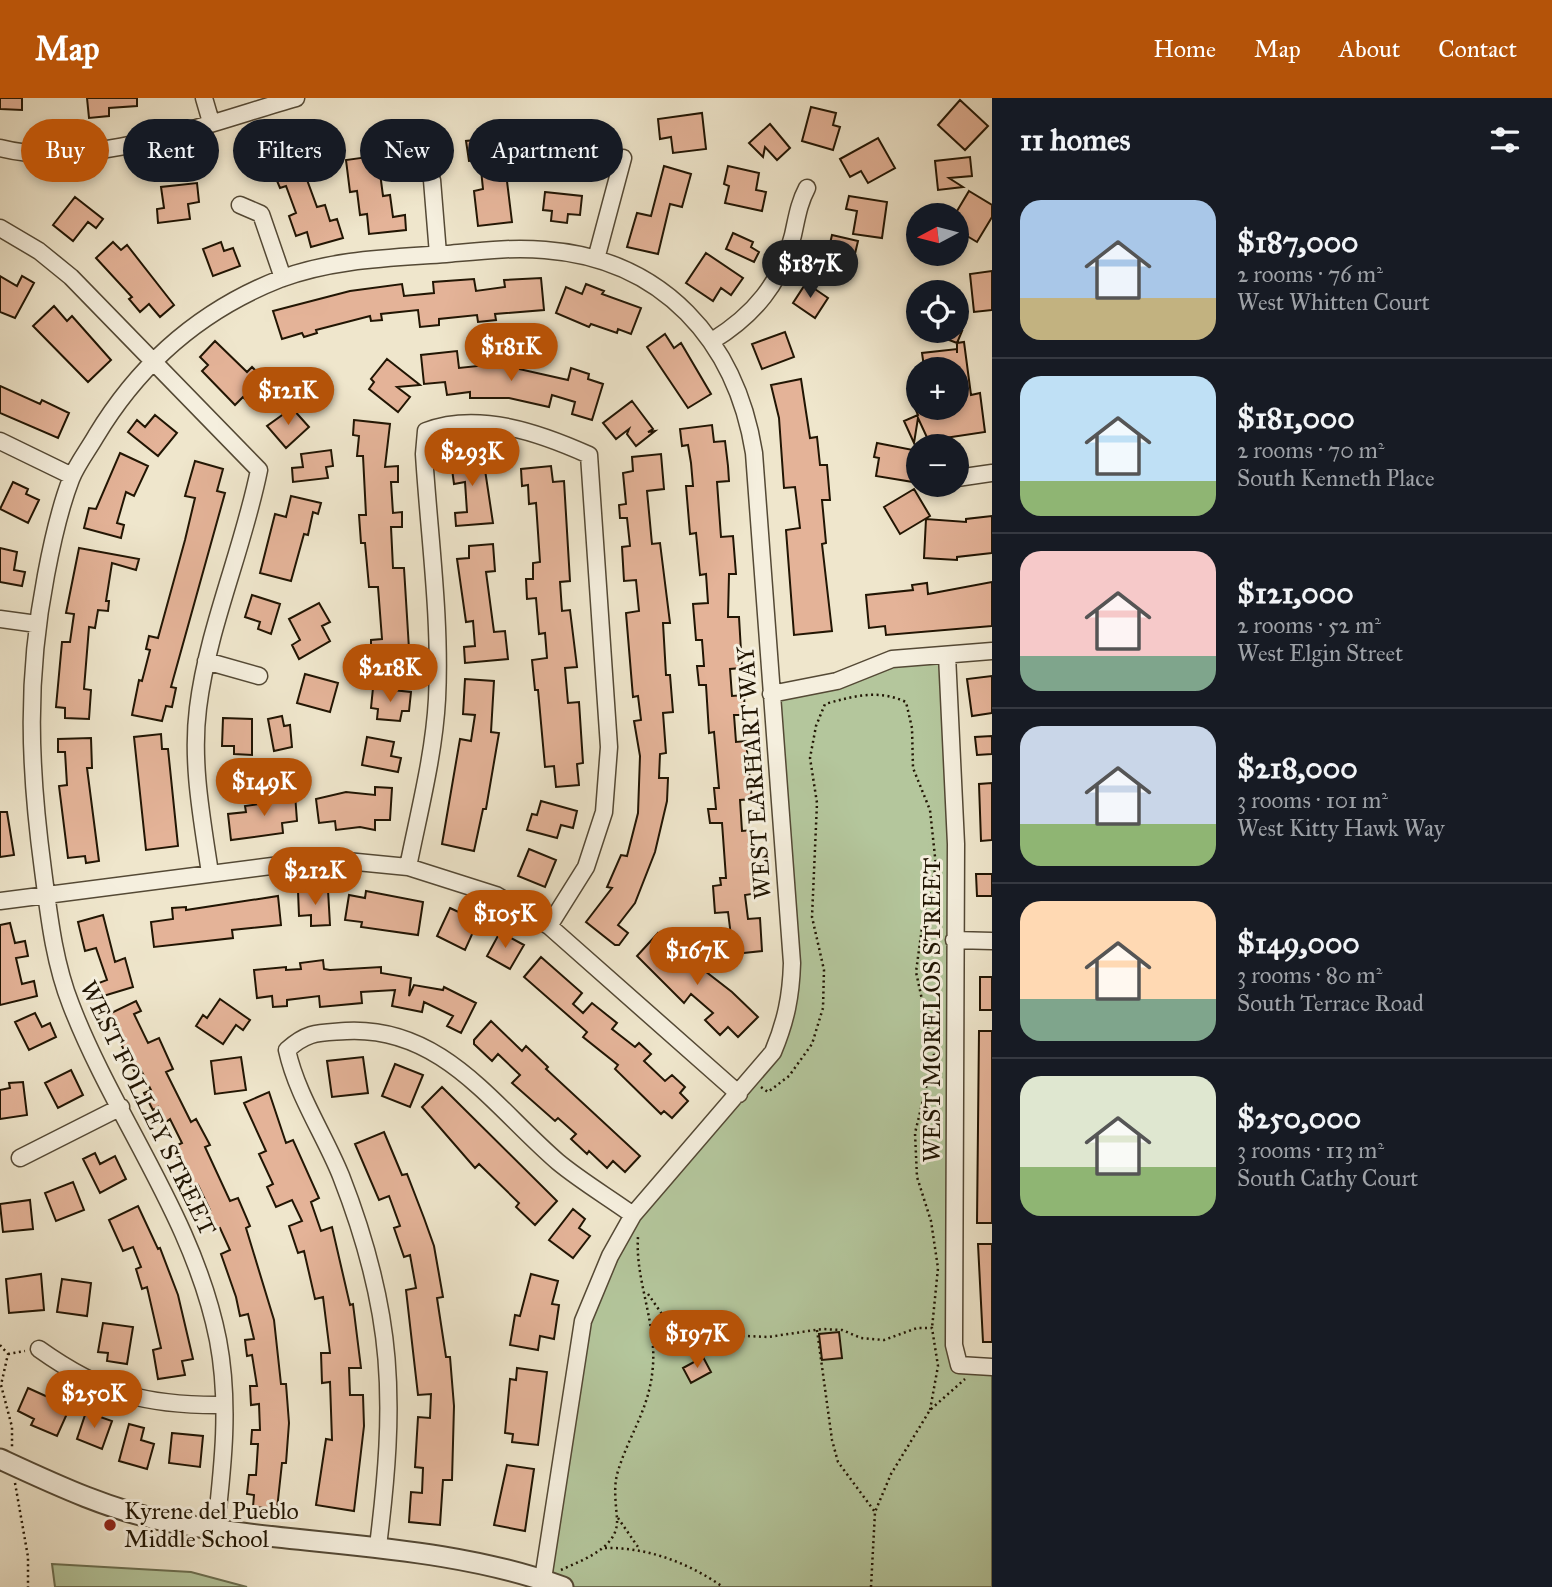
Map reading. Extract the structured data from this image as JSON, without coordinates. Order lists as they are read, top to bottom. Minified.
{"streets":{"street":["WEST EARHART WAY","WEST MORELOS STREET","WEST FOLLEY STREET"]},"crossings":[["WEST EARHART WAY","WEST FOLLEY STREET"]],"places":["Kyrene del Pueblo Middle School"],"north":"left","page":{"header":"Map","nav":["Home","Map","About","Contact"],"heading":"11 homes","chip":["Buy","Rent","Filters","New","Apartment"],"list":[{"name":"$187,000","note":"2 rooms · 76 m² · West Whitten Court"},{"name":"$181,000","note":"2 rooms · 70 m² · South Kenneth Place"},{"name":"$121,000","note":"2 rooms · 52 m² · West Elgin Street"},{"name":"$218,000","note":"3 rooms · 101 m² · West Kitty Hawk Way"},{"name":"$149,000","note":"3 rooms · 80 m² · South Terrace Road"},{"name":"$250,000","note":"3 rooms · 113 m² · South Cathy Court"}],"map_buttons":["+","−"],"price":["$187K","$181K","$121K","$293K","$218K","$149K","$212K","$105K","$167K","$197K","$250K"]}}
